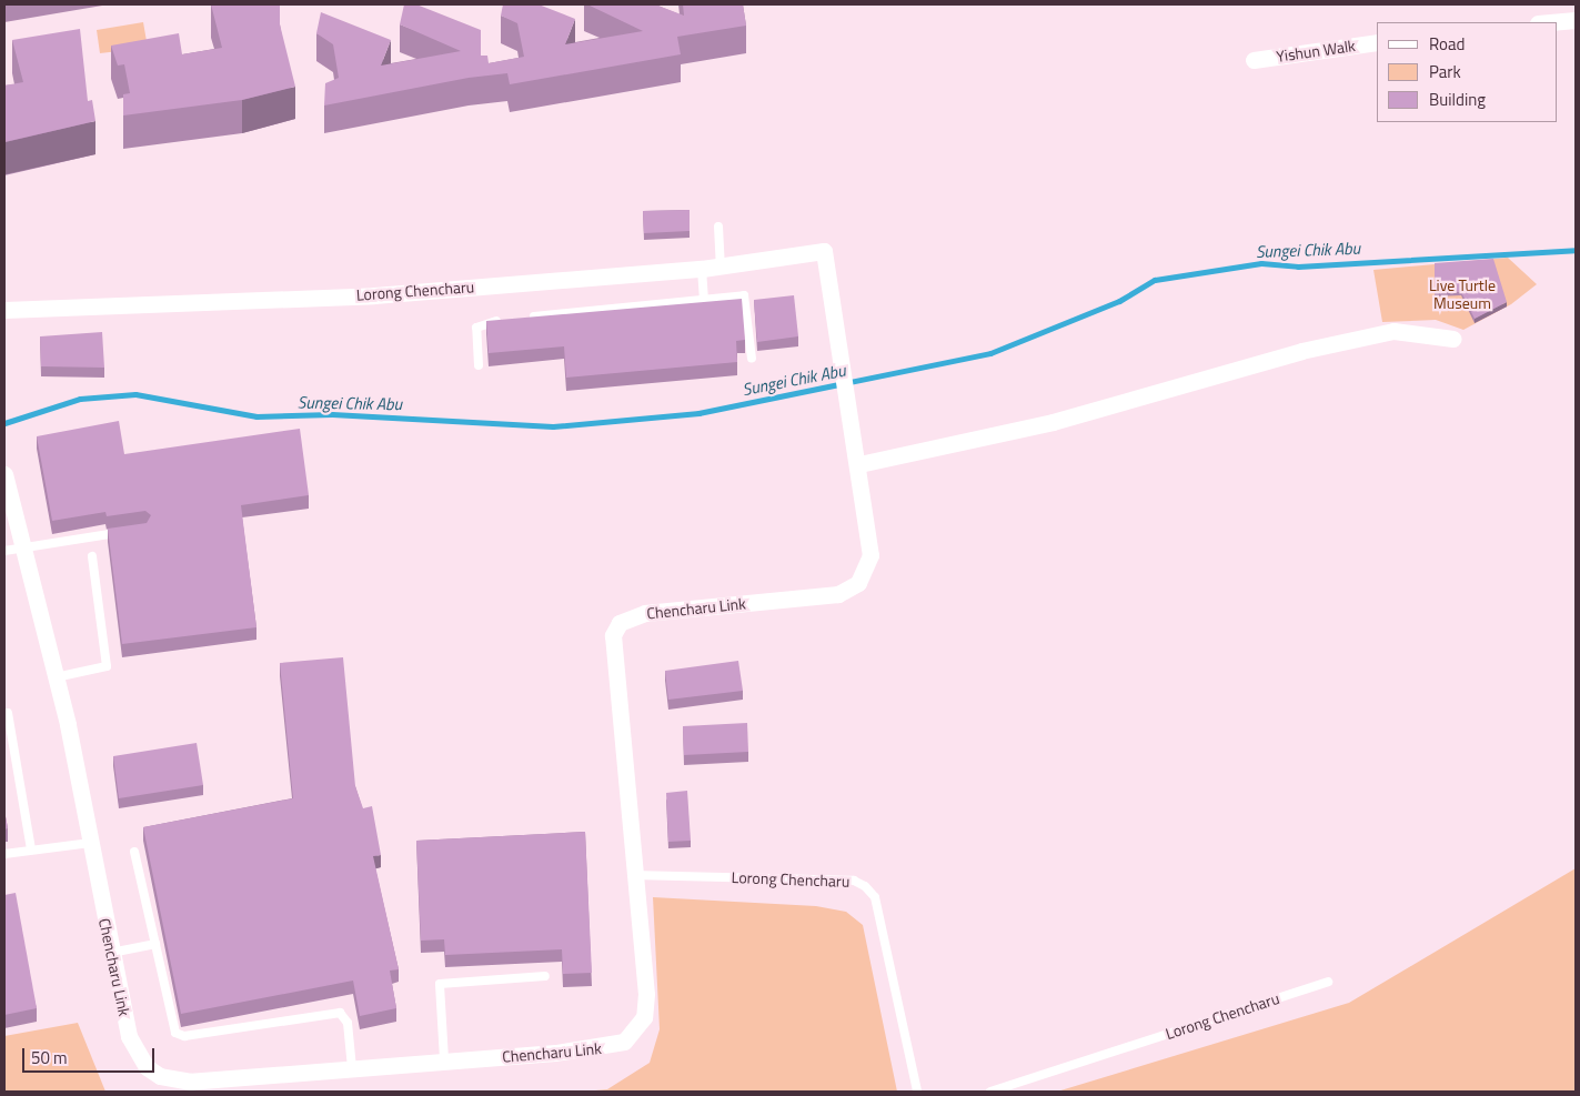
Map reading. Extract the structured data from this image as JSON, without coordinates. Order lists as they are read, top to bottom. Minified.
{"streets":{"street":["Yishun Walk","Lorong Chencharu","Chencharu Link"]},"crossings":[["Lorong Chencharu","Chencharu Link"]],"water":["Sungei Chik Abu"],"parks":["Live Turtle Museum"],"legend":["Road","Park","Building"],"scale_bar":"50 m"}
